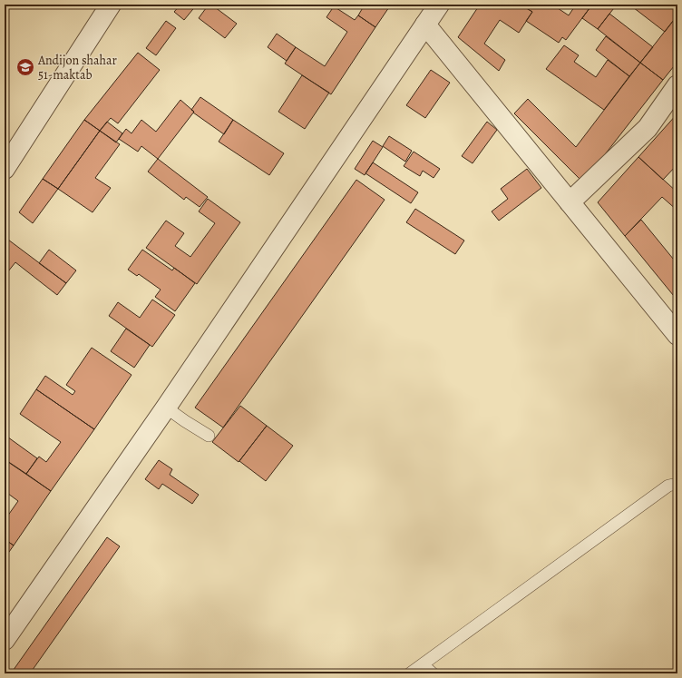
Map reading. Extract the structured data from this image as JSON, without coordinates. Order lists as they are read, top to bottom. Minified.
{"places":{"school or university":["Andijon shahar 51-maktab"]}}
